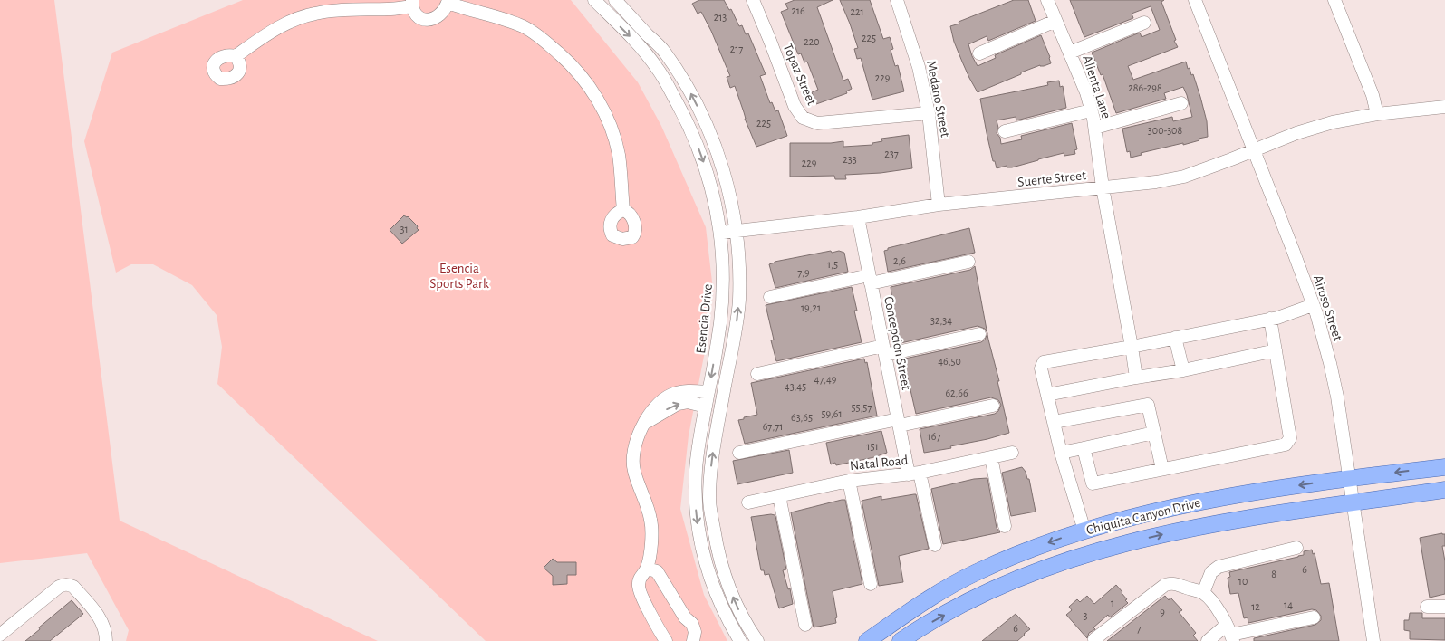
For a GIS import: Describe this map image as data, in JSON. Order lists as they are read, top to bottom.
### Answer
{
  "streets": {
    "main road": ["Chiquita Canyon Drive"],
    "street": [
      "Topaz Street",
      "Alienta Lane",
      "Medano Street",
      "Suerte Street",
      "Airoso Street",
      "Esencia Drive",
      "Concepcion Street",
      "Natal Road"
    ]
  },
  "crossings": [
    ["Topaz Street", "Medano Street"],
    ["Alienta Lane", "Suerte Street"],
    ["Medano Street", "Suerte Street"],
    ["Suerte Street", "Airoso Street"],
    ["Suerte Street", "Esencia Drive"],
    ["Suerte Street", "Concepcion Street"],
    ["Airoso Street", "Chiquita Canyon Drive"],
    ["Concepcion Street", "Natal Road"]
  ],
  "parks": ["Esencia Sports Park"],
  "house_numbers": [
    "216",
    "221",
    "213",
    "225",
    "220",
    "217",
    "229",
    "286-298",
    "225",
    "300-308",
    "237",
    "233",
    "229",
    "31",
    "2,6",
    "1,5",
    "7,9",
    "19,21",
    "32,34",
    "46,50",
    "47,49",
    "43,45",
    "62,66",
    "55,57",
    "59,61",
    "63,65",
    "67,71",
    "167",
    "151",
    "6",
    "8",
    "10",
    "1",
    "14",
    "12",
    "9",
    "3",
    "6",
    "7"
  ]
}
